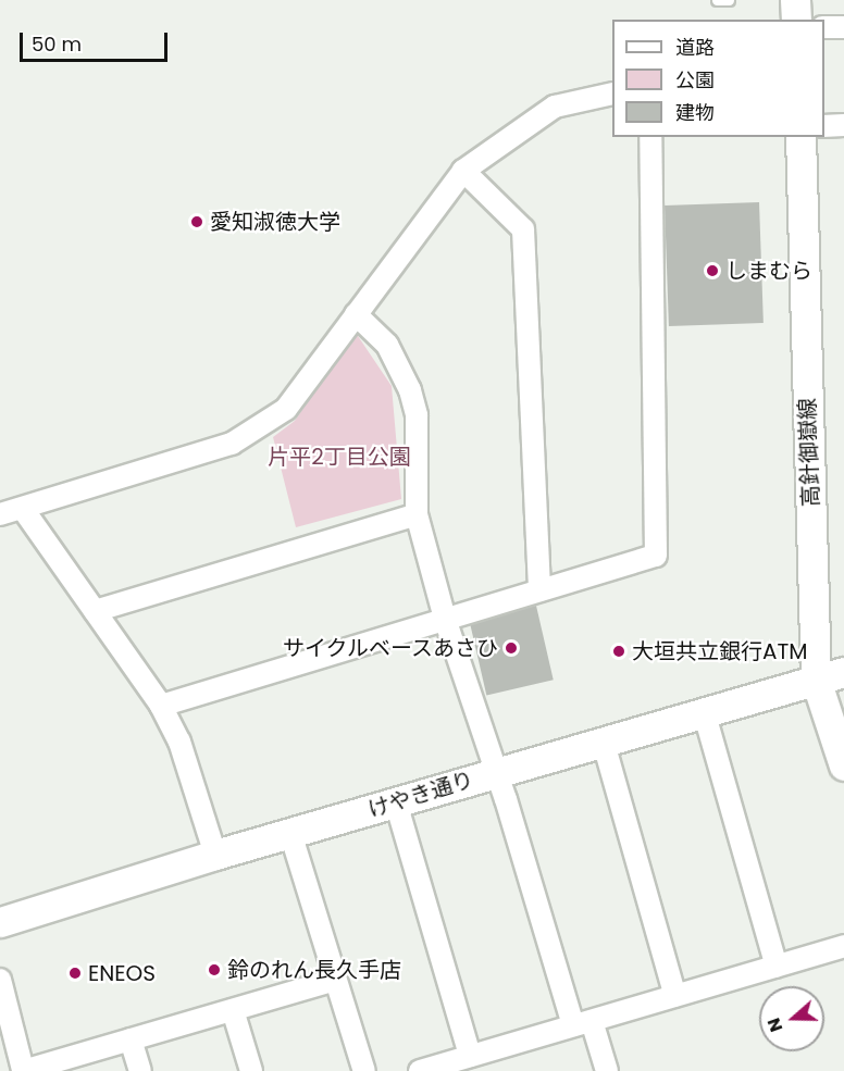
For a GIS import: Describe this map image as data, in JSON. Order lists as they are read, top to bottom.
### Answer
{
  "streets": {
    "street": ["高針御嶽線", "けやき通り"]
  },
  "crossings": [
    ["高針御嶽線", "けやき通り"]
  ],
  "parks": ["片平2丁目公園"],
  "places": [
    "愛知淑徳大学",
    "しまむら",
    "サイクルベースあさひ",
    "大垣共立銀行ATM",
    "鈴のれん長久手店",
    "ENEOS"
  ],
  "legend": ["道路", "公園", "建物"],
  "scale_bar": "50 m",
  "north": "left"
}
